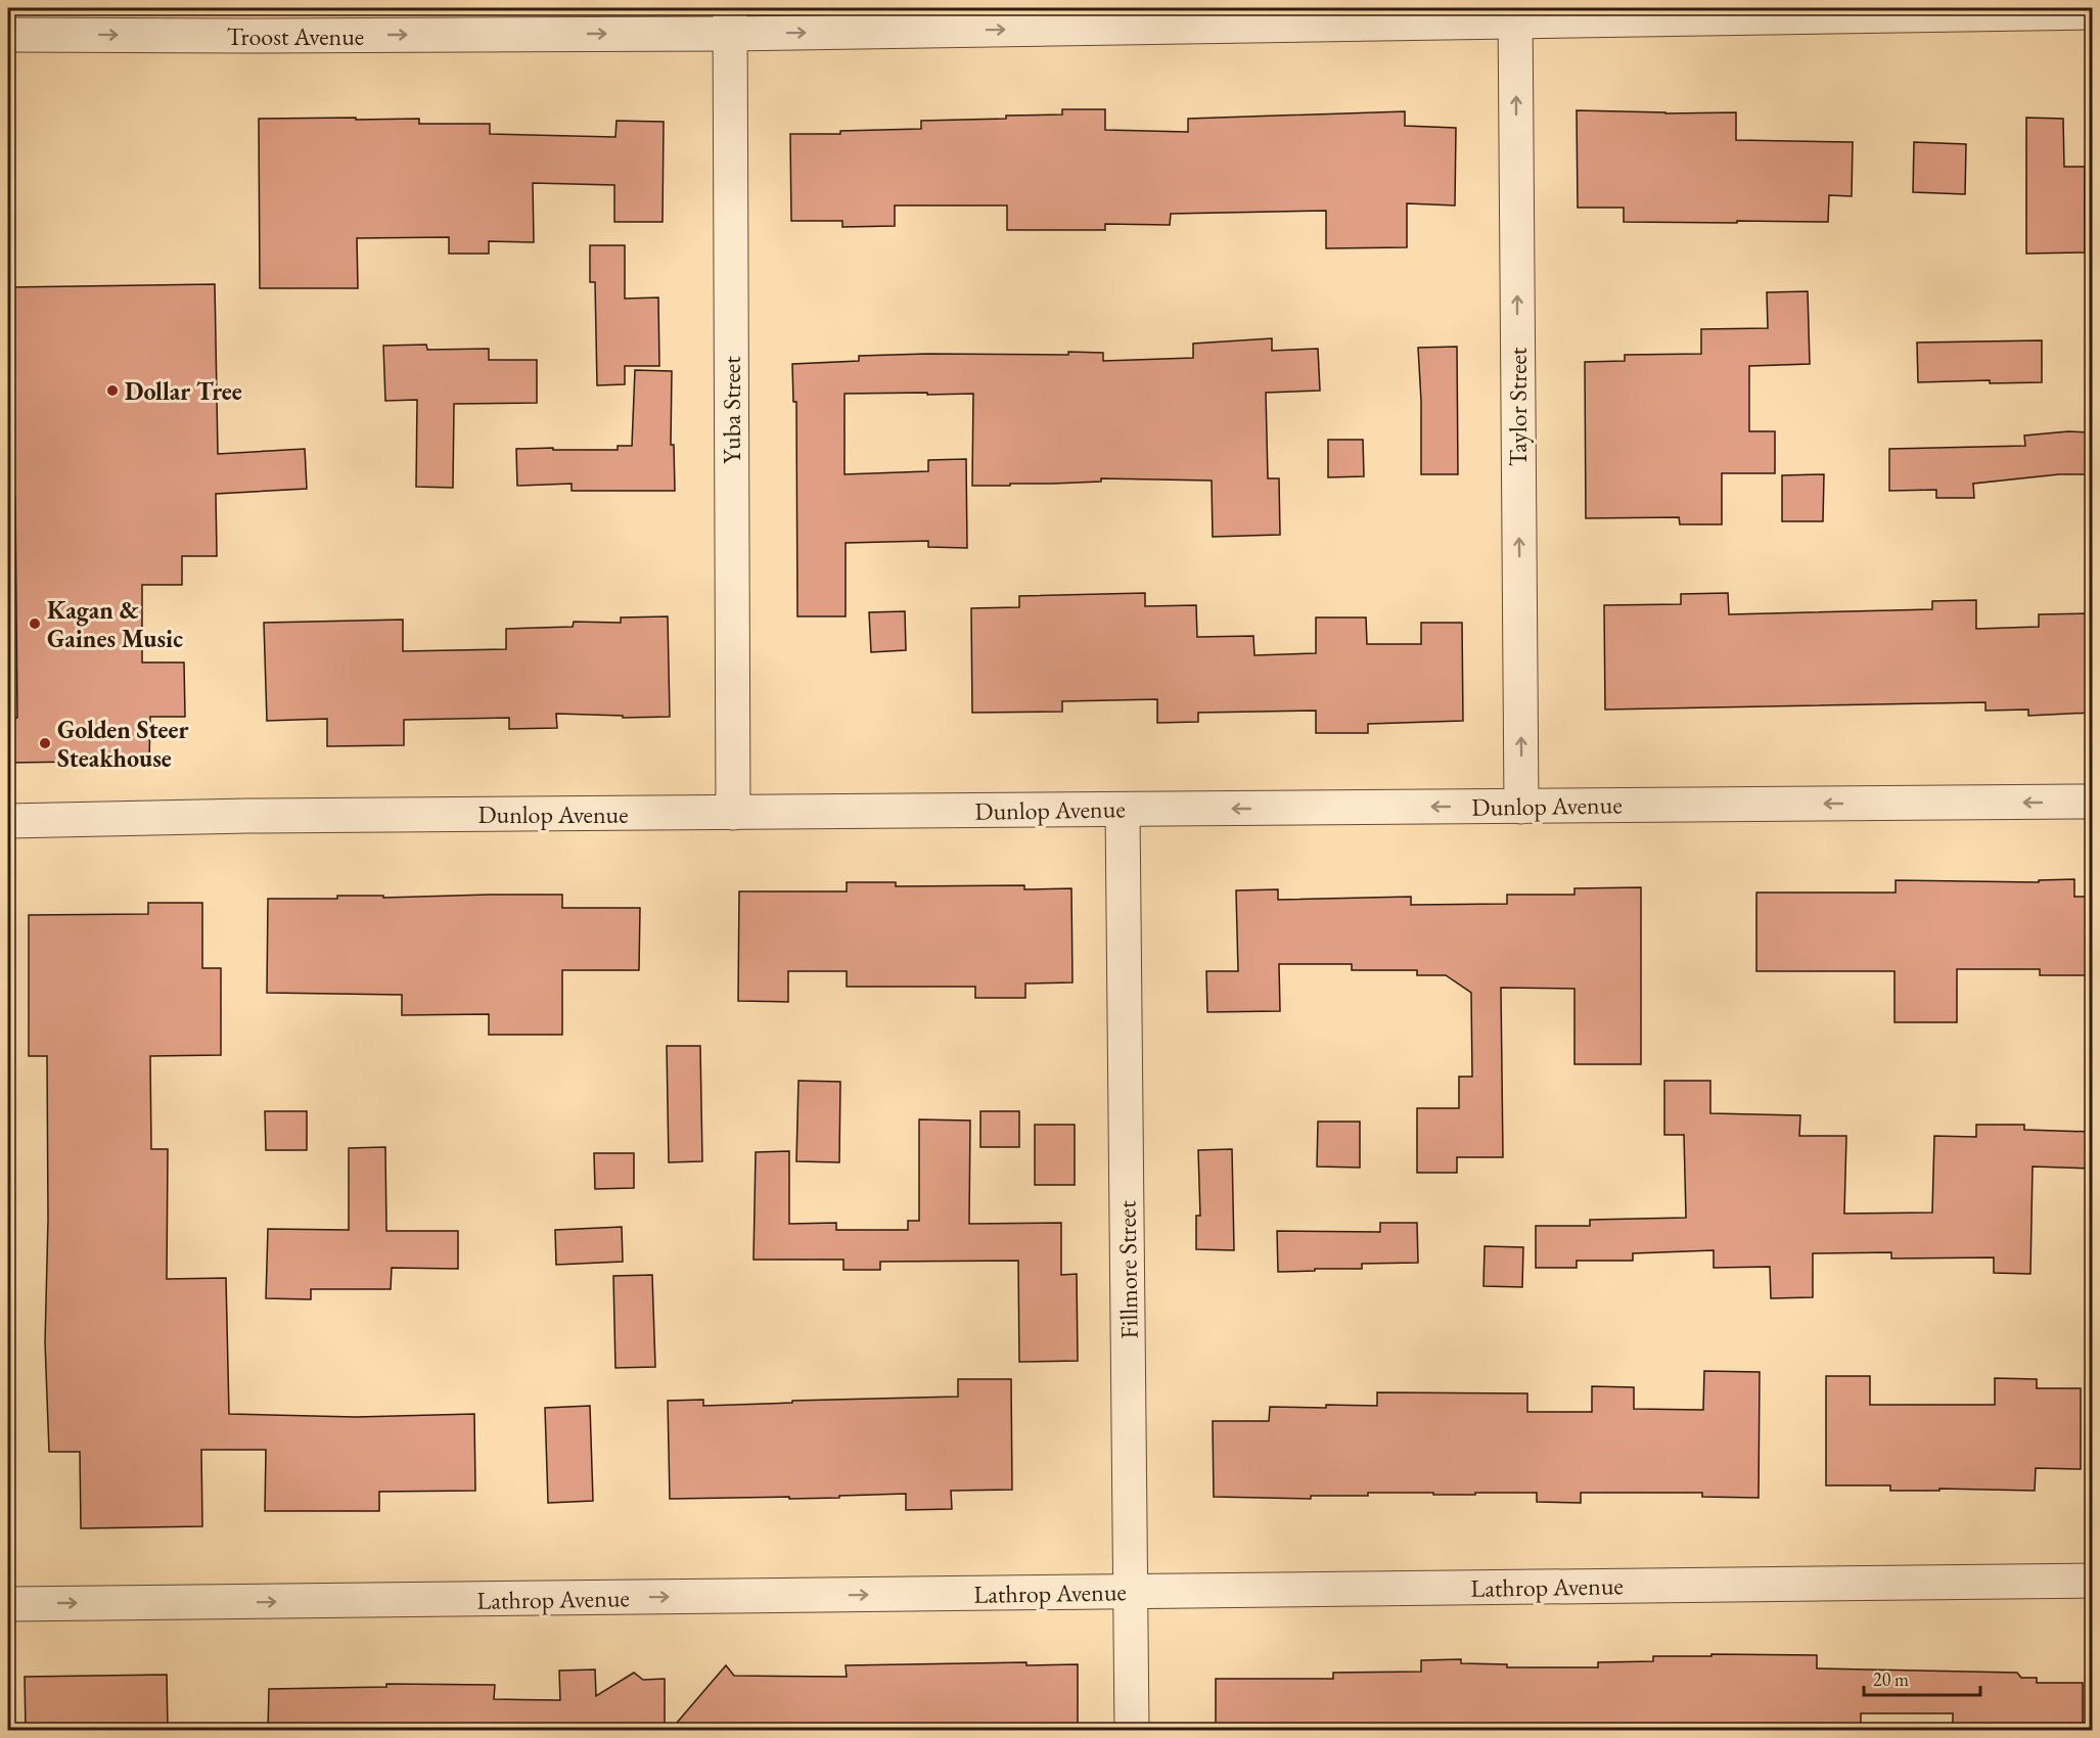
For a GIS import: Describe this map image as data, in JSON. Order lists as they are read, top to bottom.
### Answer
{
  "streets": {
    "street": [
      "Troost Avenue",
      "Taylor Street",
      "Yuba Street",
      "Dunlop Avenue",
      "Fillmore Street",
      "Lathrop Avenue"
    ]
  },
  "crossings": [
    ["Troost Avenue", "Taylor Street"],
    ["Troost Avenue", "Yuba Street"],
    ["Taylor Street", "Dunlop Avenue"],
    ["Yuba Street", "Dunlop Avenue"],
    ["Dunlop Avenue", "Fillmore Street"],
    ["Fillmore Street", "Lathrop Avenue"]
  ],
  "one_way": [
    "Troost Avenue",
    "Taylor Street",
    "Dunlop Avenue",
    "Lathrop Avenue"
  ],
  "places": ["Dollar Tree", "Kagan & Gaines Music", "Golden Steer Steakhouse"],
  "scale_bar": "20 m"
}
